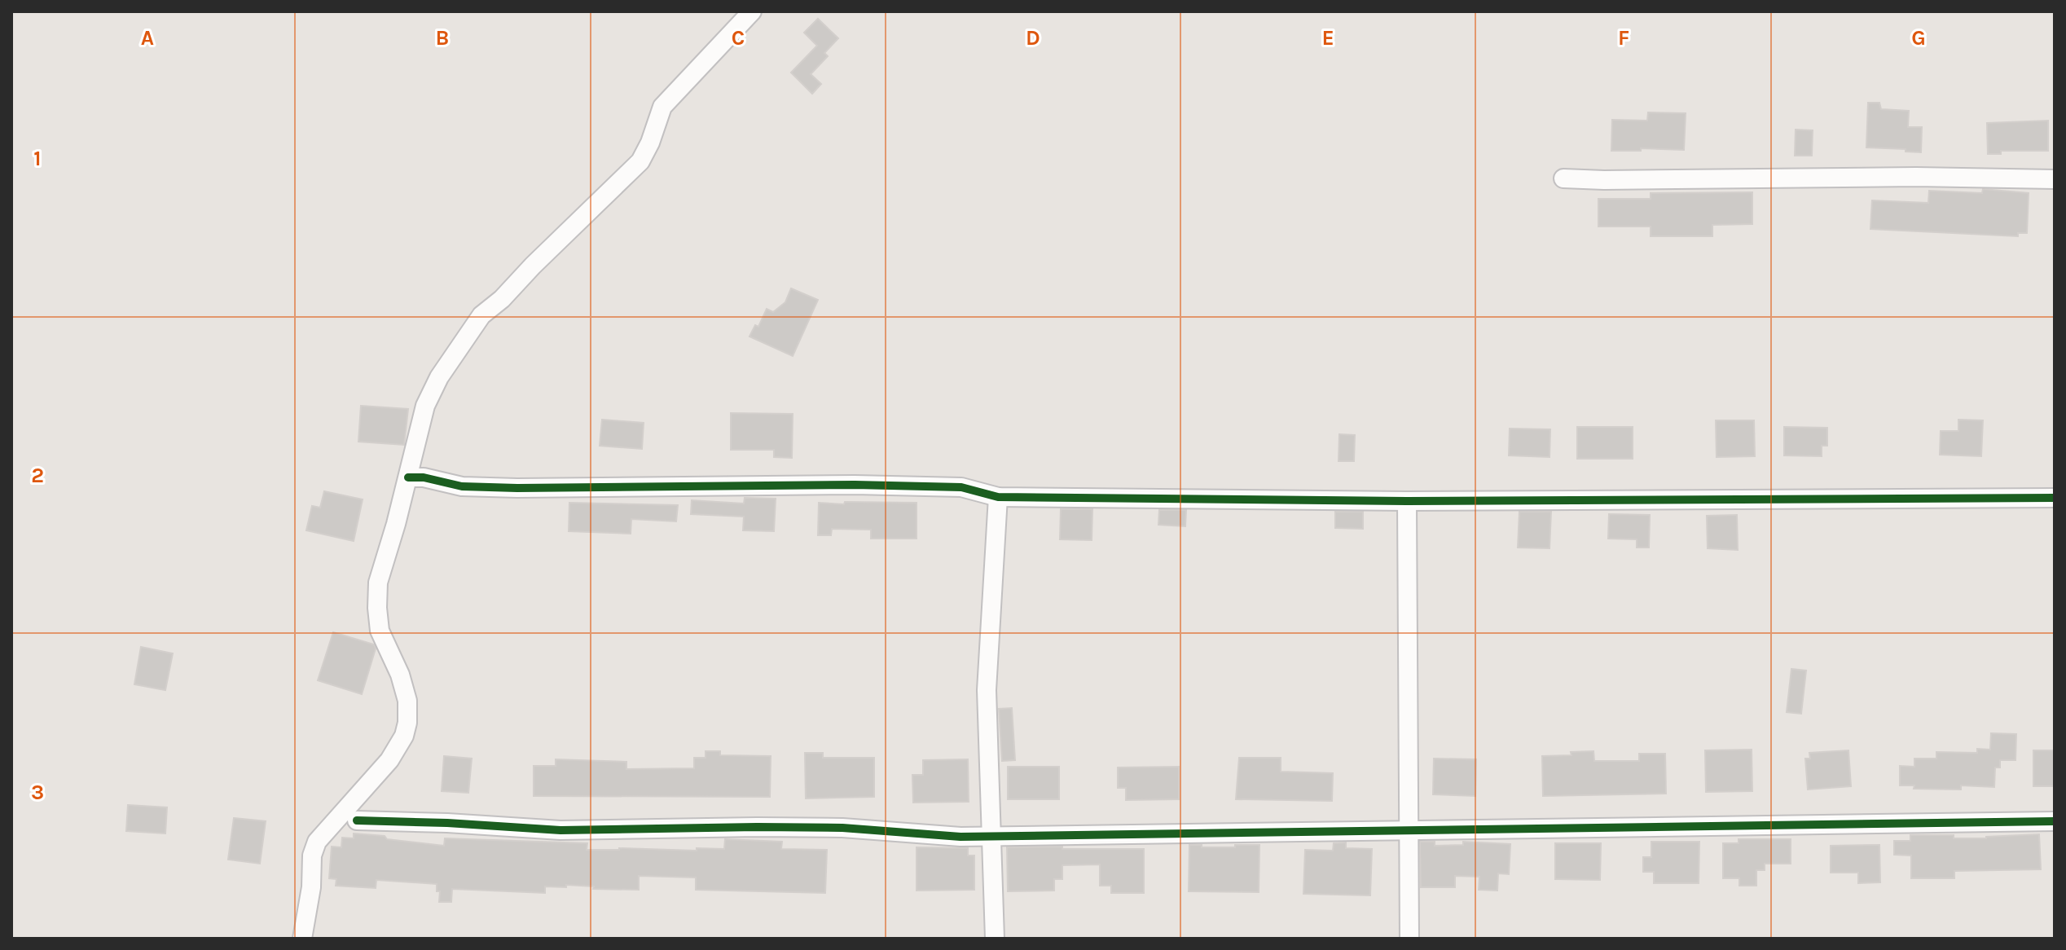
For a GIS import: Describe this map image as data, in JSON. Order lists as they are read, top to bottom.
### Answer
{
  "grid": {
    "columns": [
      "A",
      "B",
      "C",
      "D",
      "E",
      "F",
      "G"
    ],
    "rows": ["1", "2", "3"]
  }
}
